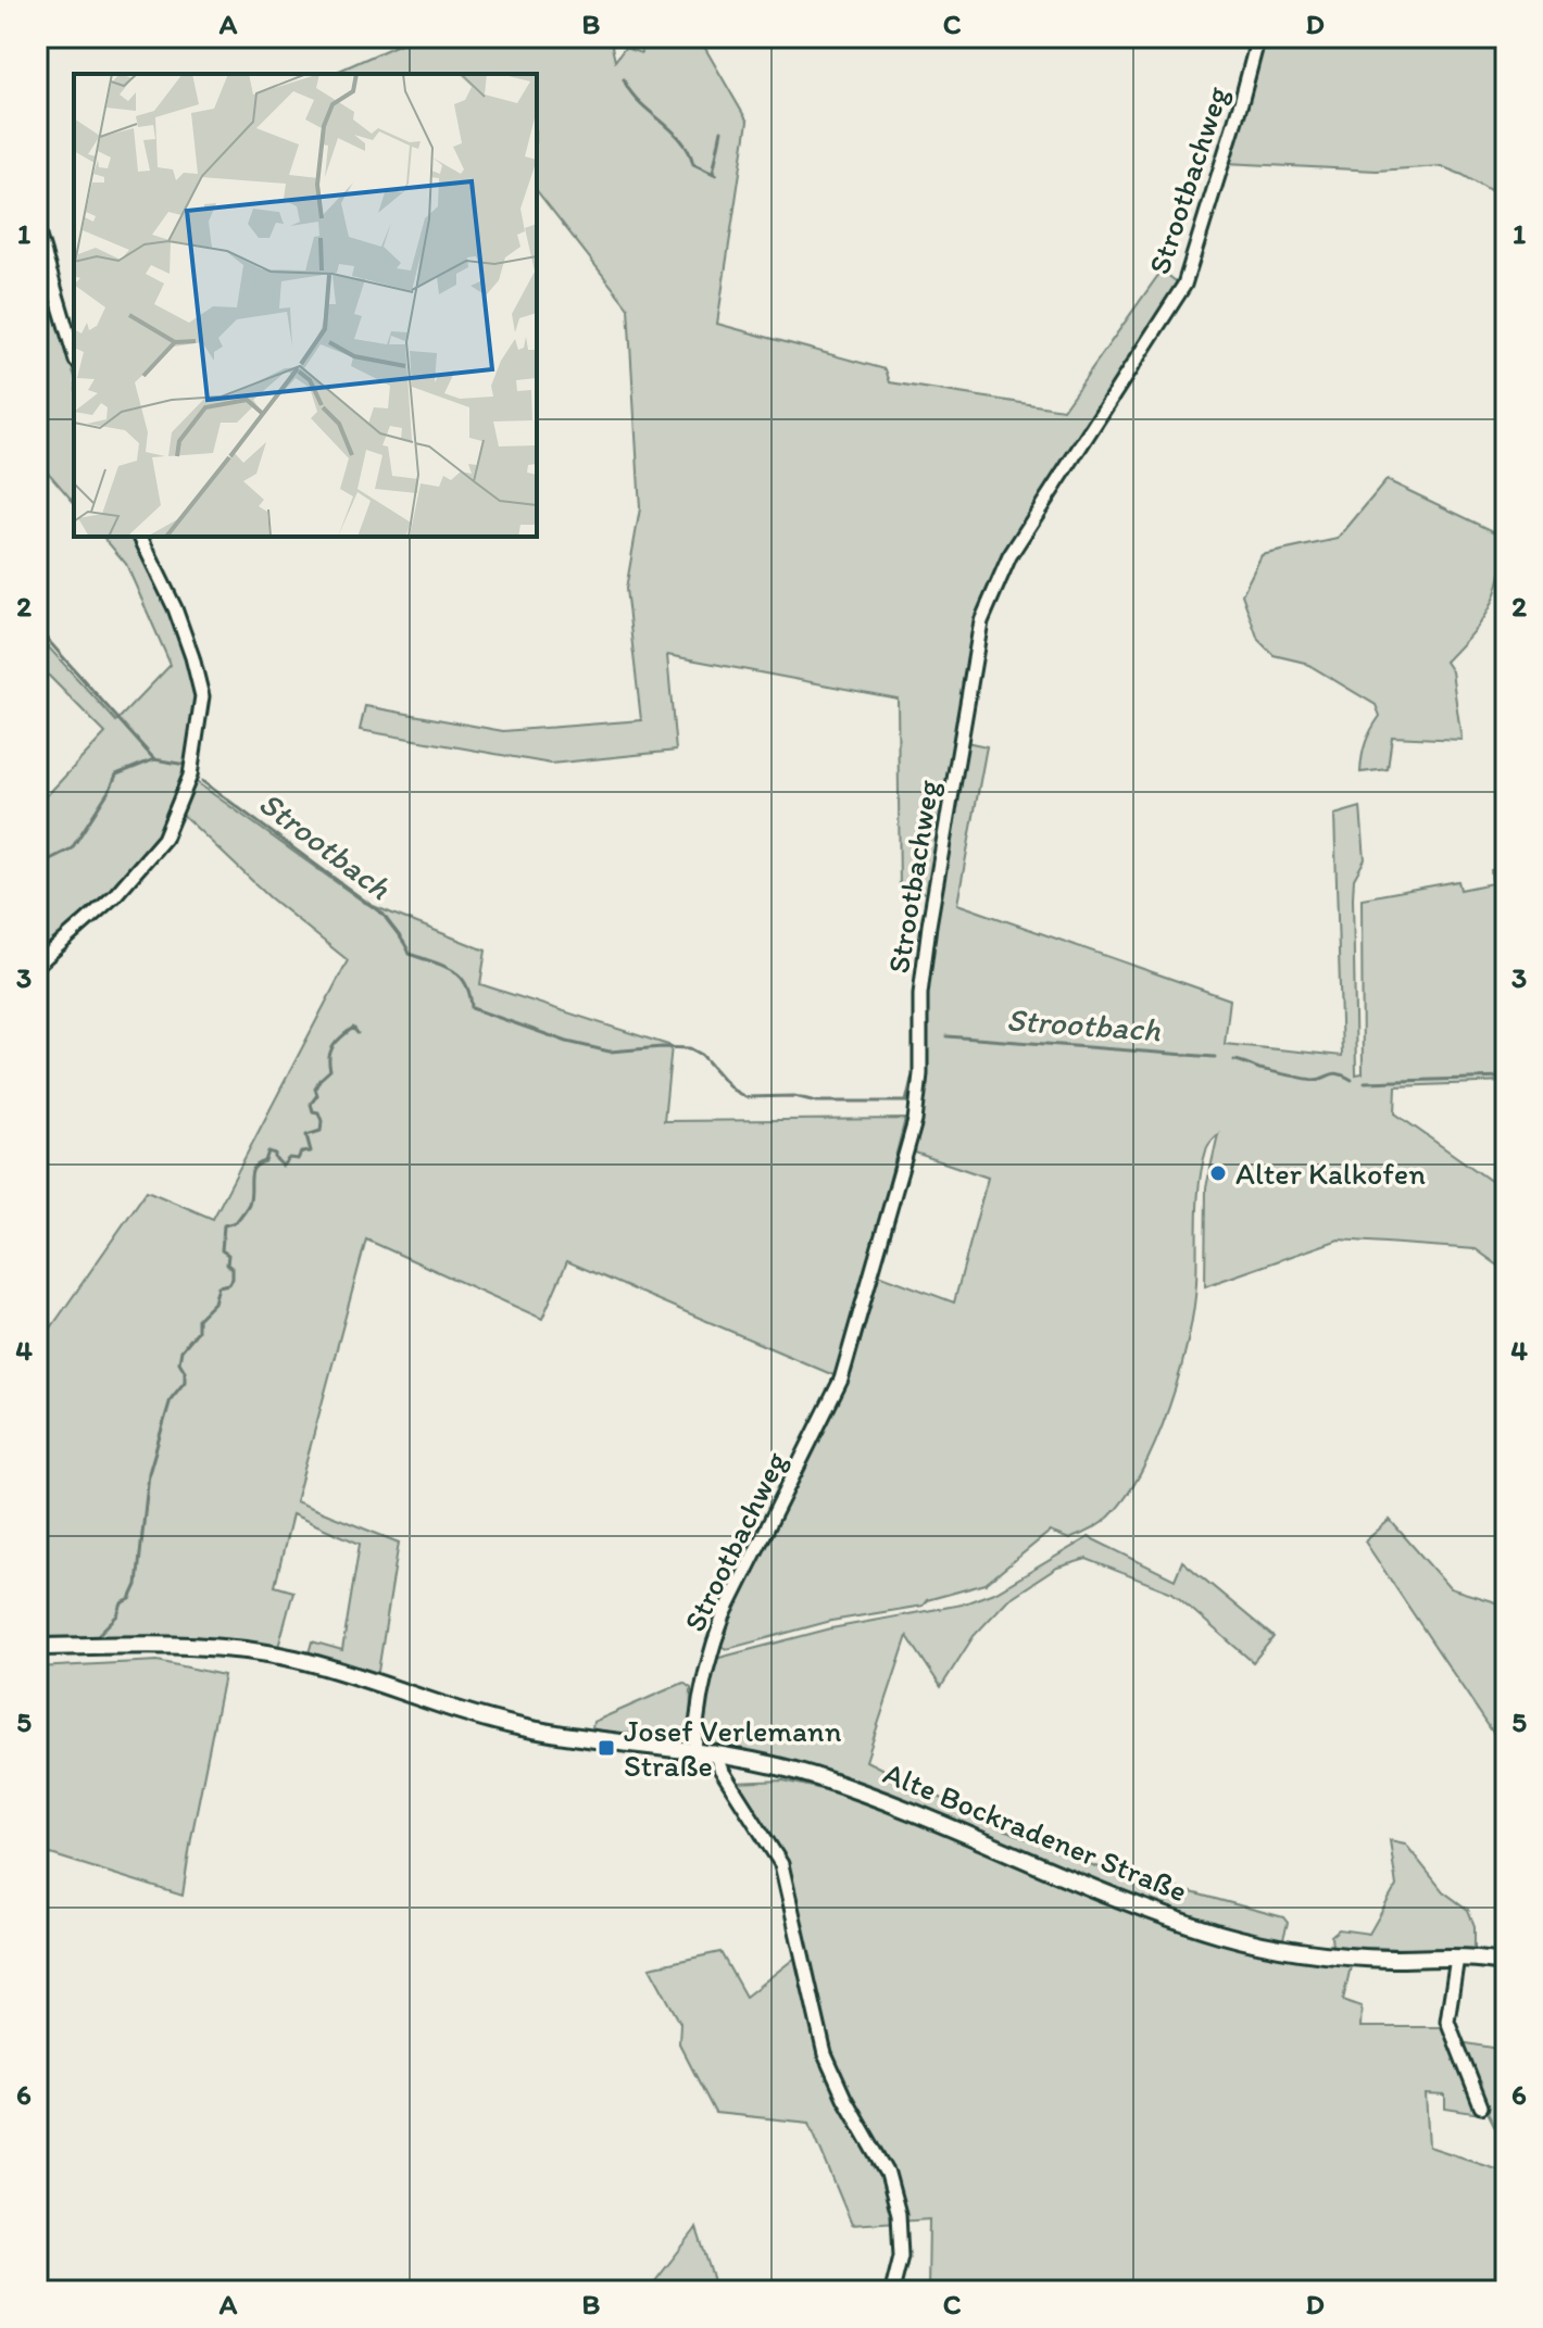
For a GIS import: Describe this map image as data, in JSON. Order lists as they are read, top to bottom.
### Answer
{
  "streets": {
    "street": ["Strootbachweg", "Alte Bockradener Straße"]
  },
  "crossings": [
    ["Strootbachweg", "Alte Bockradener Straße"]
  ],
  "water": ["Strootbach"],
  "places": {
    "other": ["Alter Kalkofen"],
    "transit": ["Josef Verlemann Straße"]
  },
  "grid": {
    "columns": [
      "A",
      "B",
      "C",
      "D"
    ],
    "rows": [
      "1",
      "2",
      "3",
      "4",
      "5",
      "6"
    ]
  }
}
